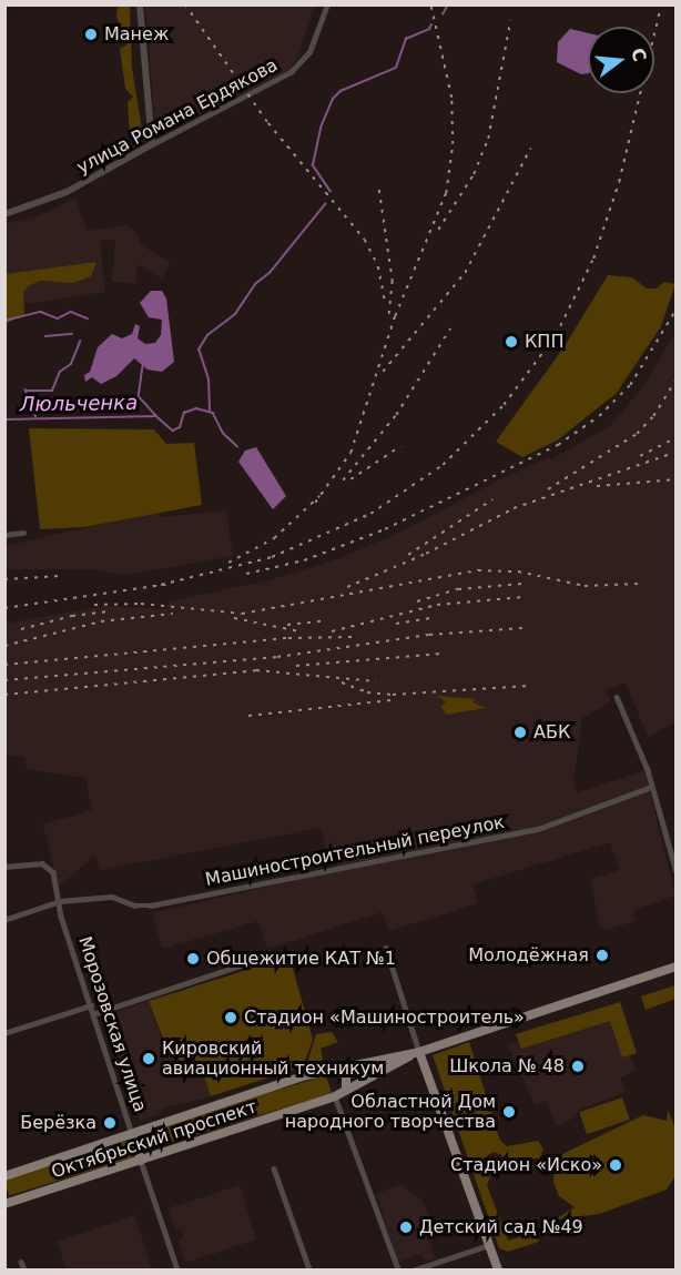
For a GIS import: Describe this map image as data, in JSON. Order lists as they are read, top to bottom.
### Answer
{
  "streets": {
    "main road": ["Морозовская улица", "Октябрьский проспект"],
    "street": ["улица Романа Ердякова", "Машиностроительный переулок"]
  },
  "crossings": [
    ["Машиностроительный переулок", "Морозовская улица"],
    ["Морозовская улица", "Октябрьский проспект"]
  ],
  "water": ["Люльченка"],
  "places": [
    "Манеж",
    "КПП",
    "АБК",
    "Молодёжная",
    "Общежитие КАТ №1",
    "Стадион «Машиностроитель»",
    "Кировский авиационный техникум",
    "Школа № 48",
    "Областной Дом народного творчества",
    "Берёзка",
    "Стадион «Иско»",
    "Детский сад №49"
  ],
  "north": "right"
}
